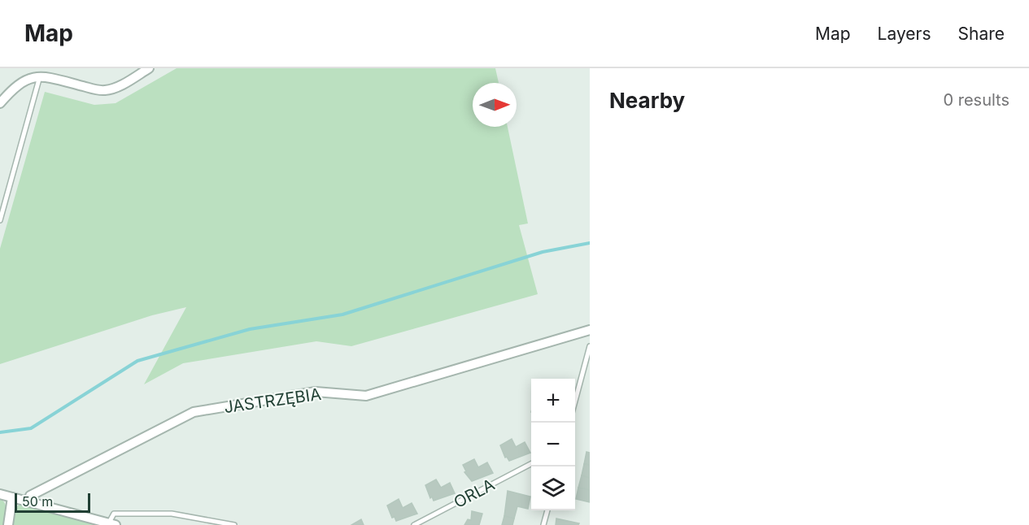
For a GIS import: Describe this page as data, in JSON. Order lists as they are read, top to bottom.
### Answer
{
  "streets": {
    "street": ["JASTRZĘBIA"],
    "lane": ["ORLA"]
  },
  "scale_bar": "50 m",
  "north": "right",
  "page": {
    "header": "Map",
    "nav": ["Map", "Layers", "Share"],
    "heading": ["Nearby", "0 results"],
    "map_buttons": ["+", "−"],
    "scale": "50 m"
  }
}
